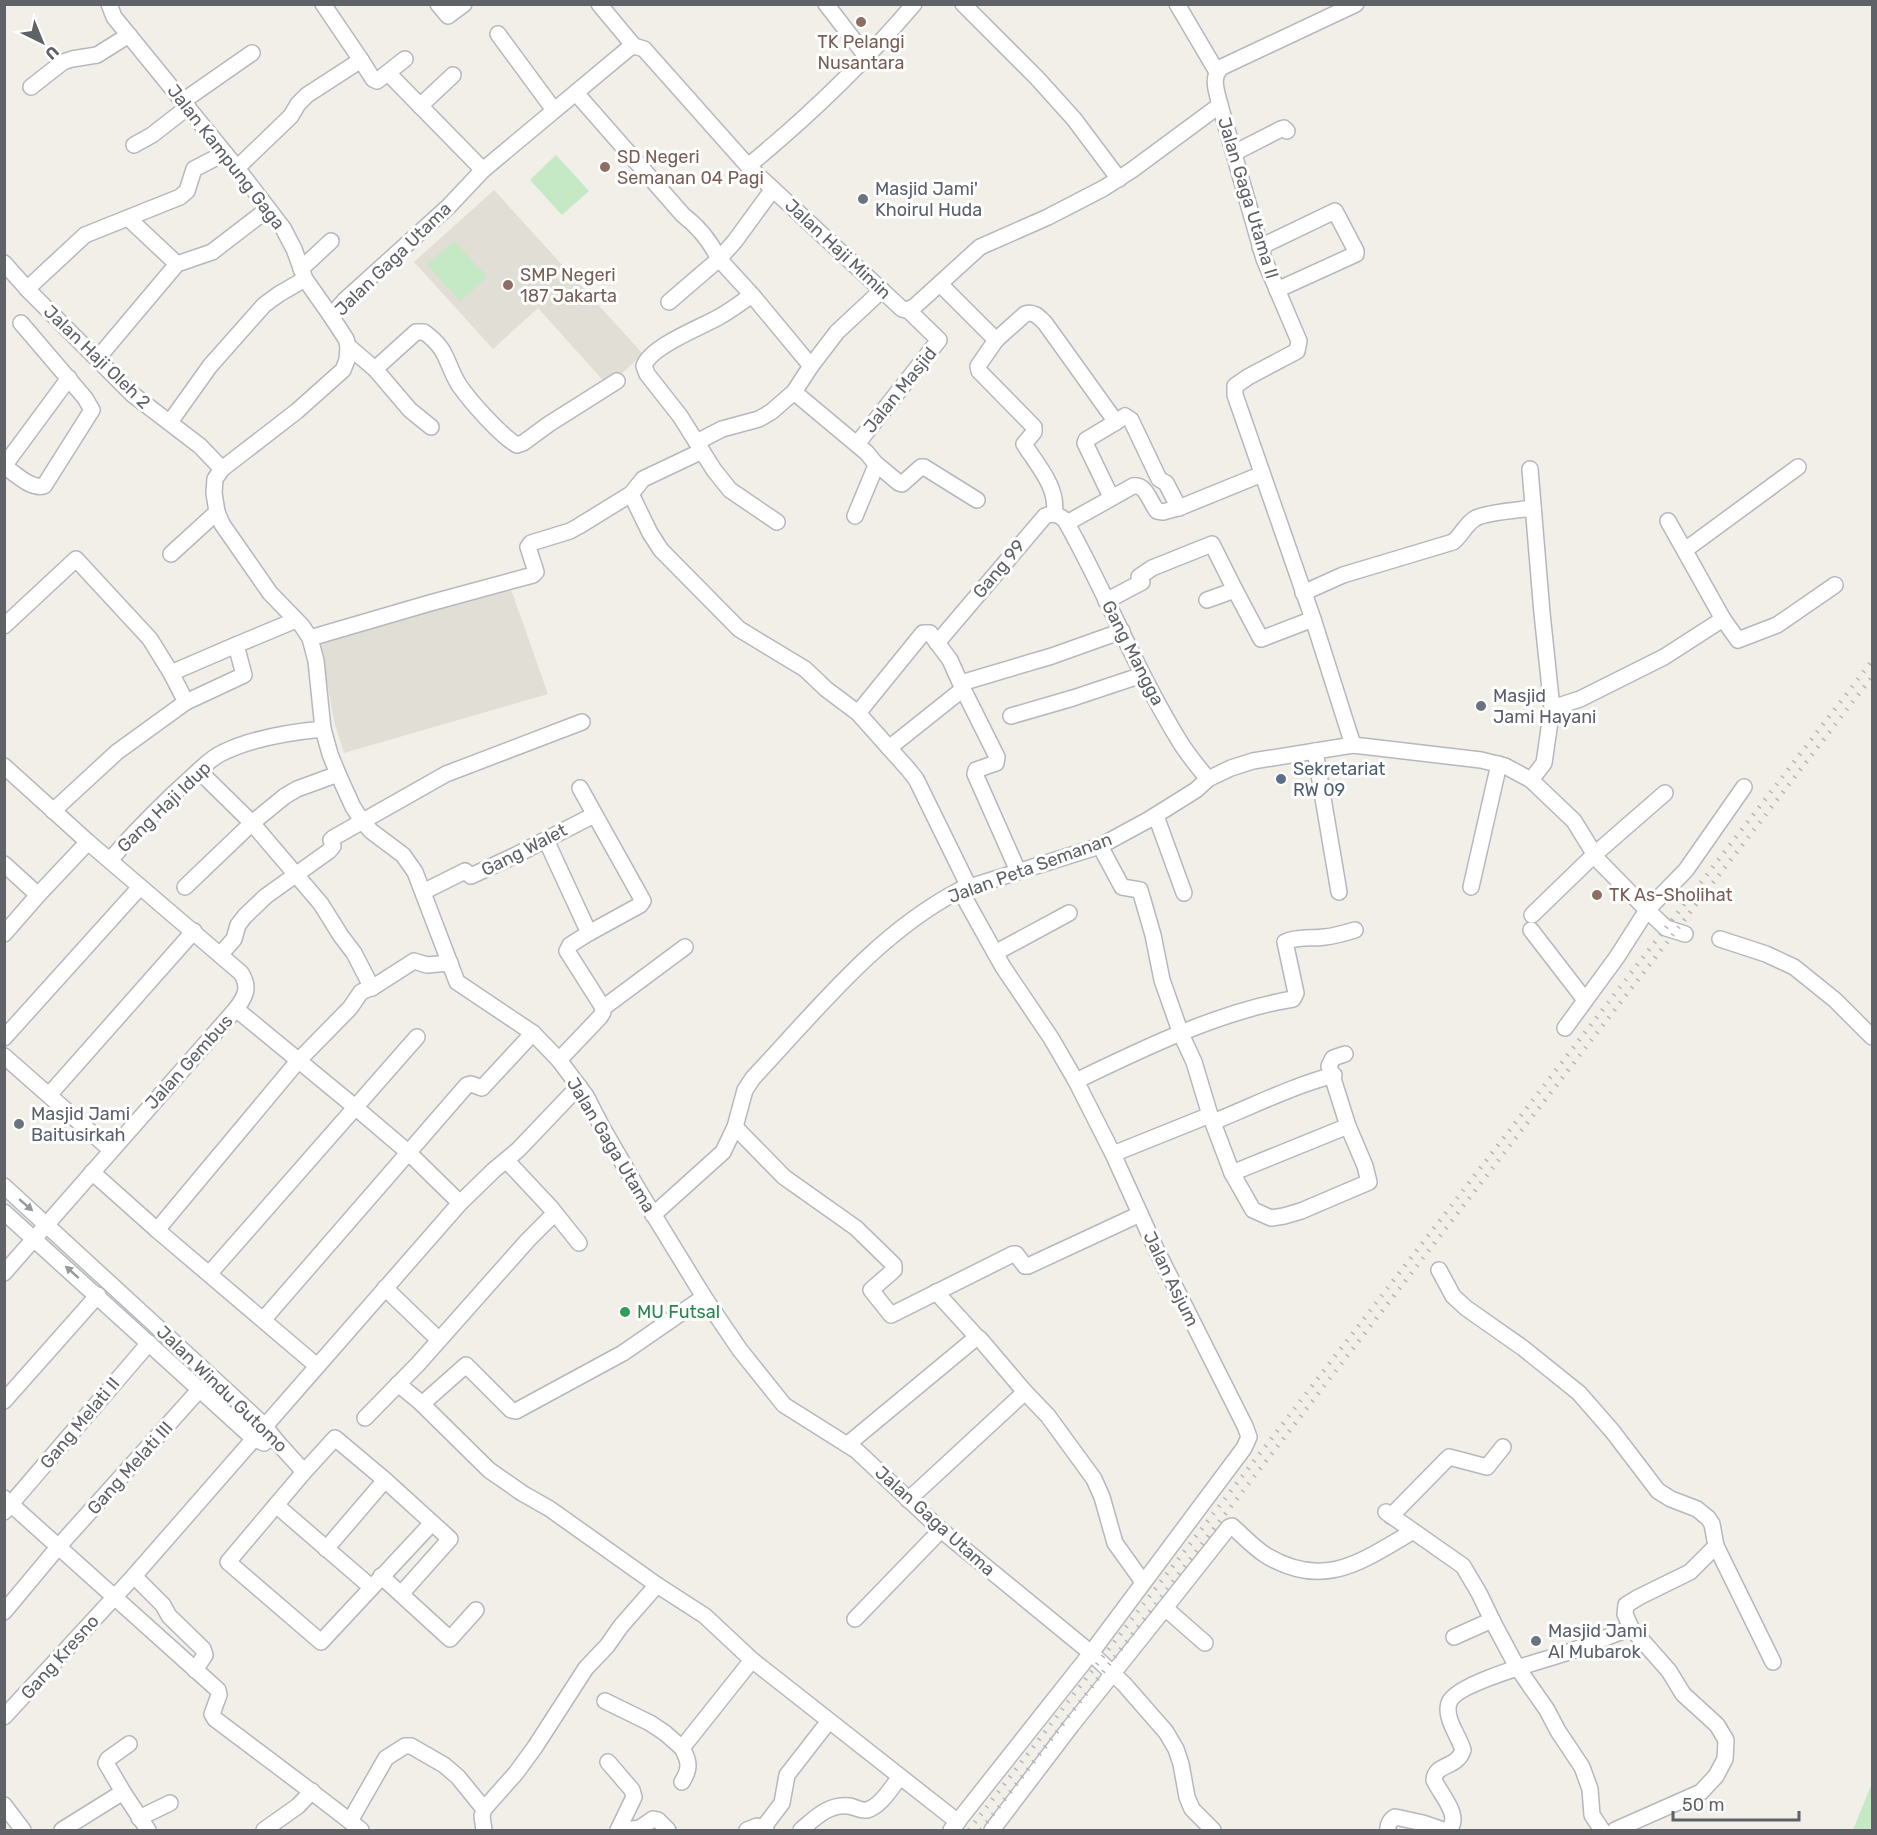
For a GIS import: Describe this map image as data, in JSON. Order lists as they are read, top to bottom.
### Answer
{
  "streets": {
    "street": [
      "Jalan Kampung Gaga",
      "Jalan Gaga Utama II",
      "Jalan Haji Mimin",
      "Jalan Gaga Utama",
      "Jalan Haji Oleh 2",
      "Jalan Masjid",
      "Gang 99",
      "Gang Mangga",
      "Gang Haji Idup",
      "Gang Walet",
      "Jalan Peta Semanan",
      "Jalan Gembus",
      "Jalan Asjum",
      "Jalan Windu Gutomo",
      "Gang Melati II",
      "Gang Melati III",
      "Gang Kresno"
    ]
  },
  "crossings": [
    ["Jalan Kampung Gaga", "Jalan Gaga Utama"],
    ["Jalan Gaga Utama II", "Jalan Haji Mimin"],
    ["Jalan Gaga Utama II", "Jalan Peta Semanan"],
    ["Jalan Haji Mimin", "Jalan Gaga Utama"],
    ["Jalan Haji Mimin", "Jalan Masjid"],
    ["Jalan Gaga Utama", "Jalan Haji Oleh 2"],
    ["Jalan Gaga Utama", "Gang Haji Idup"],
    ["Jalan Gaga Utama", "Gang Walet"],
    ["Jalan Gaga Utama", "Jalan Peta Semanan"],
    ["Jalan Gaga Utama", "Jalan Asjum"],
    ["Jalan Gaga Utama", "Gang Kresno"],
    ["Gang Mangga", "Jalan Peta Semanan"],
    ["Jalan Peta Semanan", "Jalan Asjum"],
    ["Jalan Gembus", "Jalan Windu Gutomo"],
    ["Jalan Windu Gutomo", "Gang Melati II"],
    ["Jalan Windu Gutomo", "Gang Melati III"],
    ["Jalan Windu Gutomo", "Gang Kresno"]
  ],
  "places": [
    "TK Pelangi Nusantara",
    "SD Negeri Semanan 04 Pagi",
    "Masjid Jami' Khoirul Huda",
    "SMP Negeri 187 Jakarta",
    "Masjid Jami Hayani",
    "Sekretariat RW 09",
    "TK As-Sholihat",
    "Masjid Jami Baitusirkah",
    "MU Futsal",
    "Masjid Jami Al Mubarok"
  ],
  "scale_bar": "50 m",
  "north": "bottom right"
}
